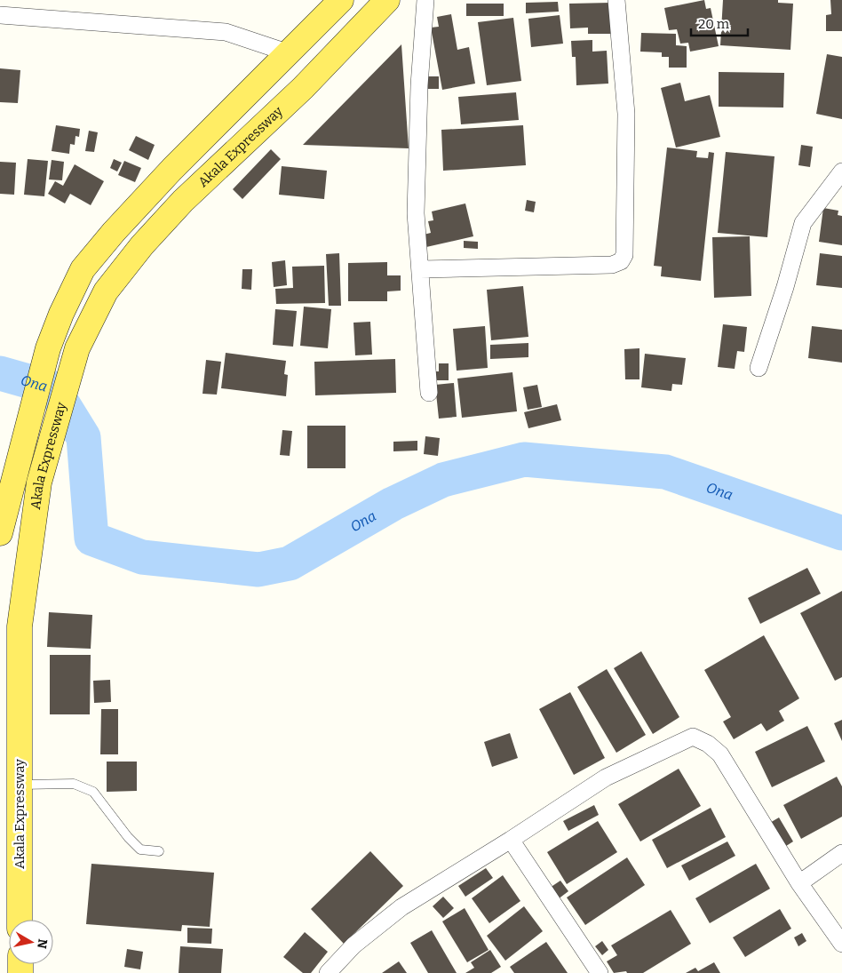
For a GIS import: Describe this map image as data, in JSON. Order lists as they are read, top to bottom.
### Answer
{
  "streets": {
    "main road": ["Akala Expressway"]
  },
  "water": ["Ona"],
  "scale_bar": "20 m",
  "north": "right"
}
